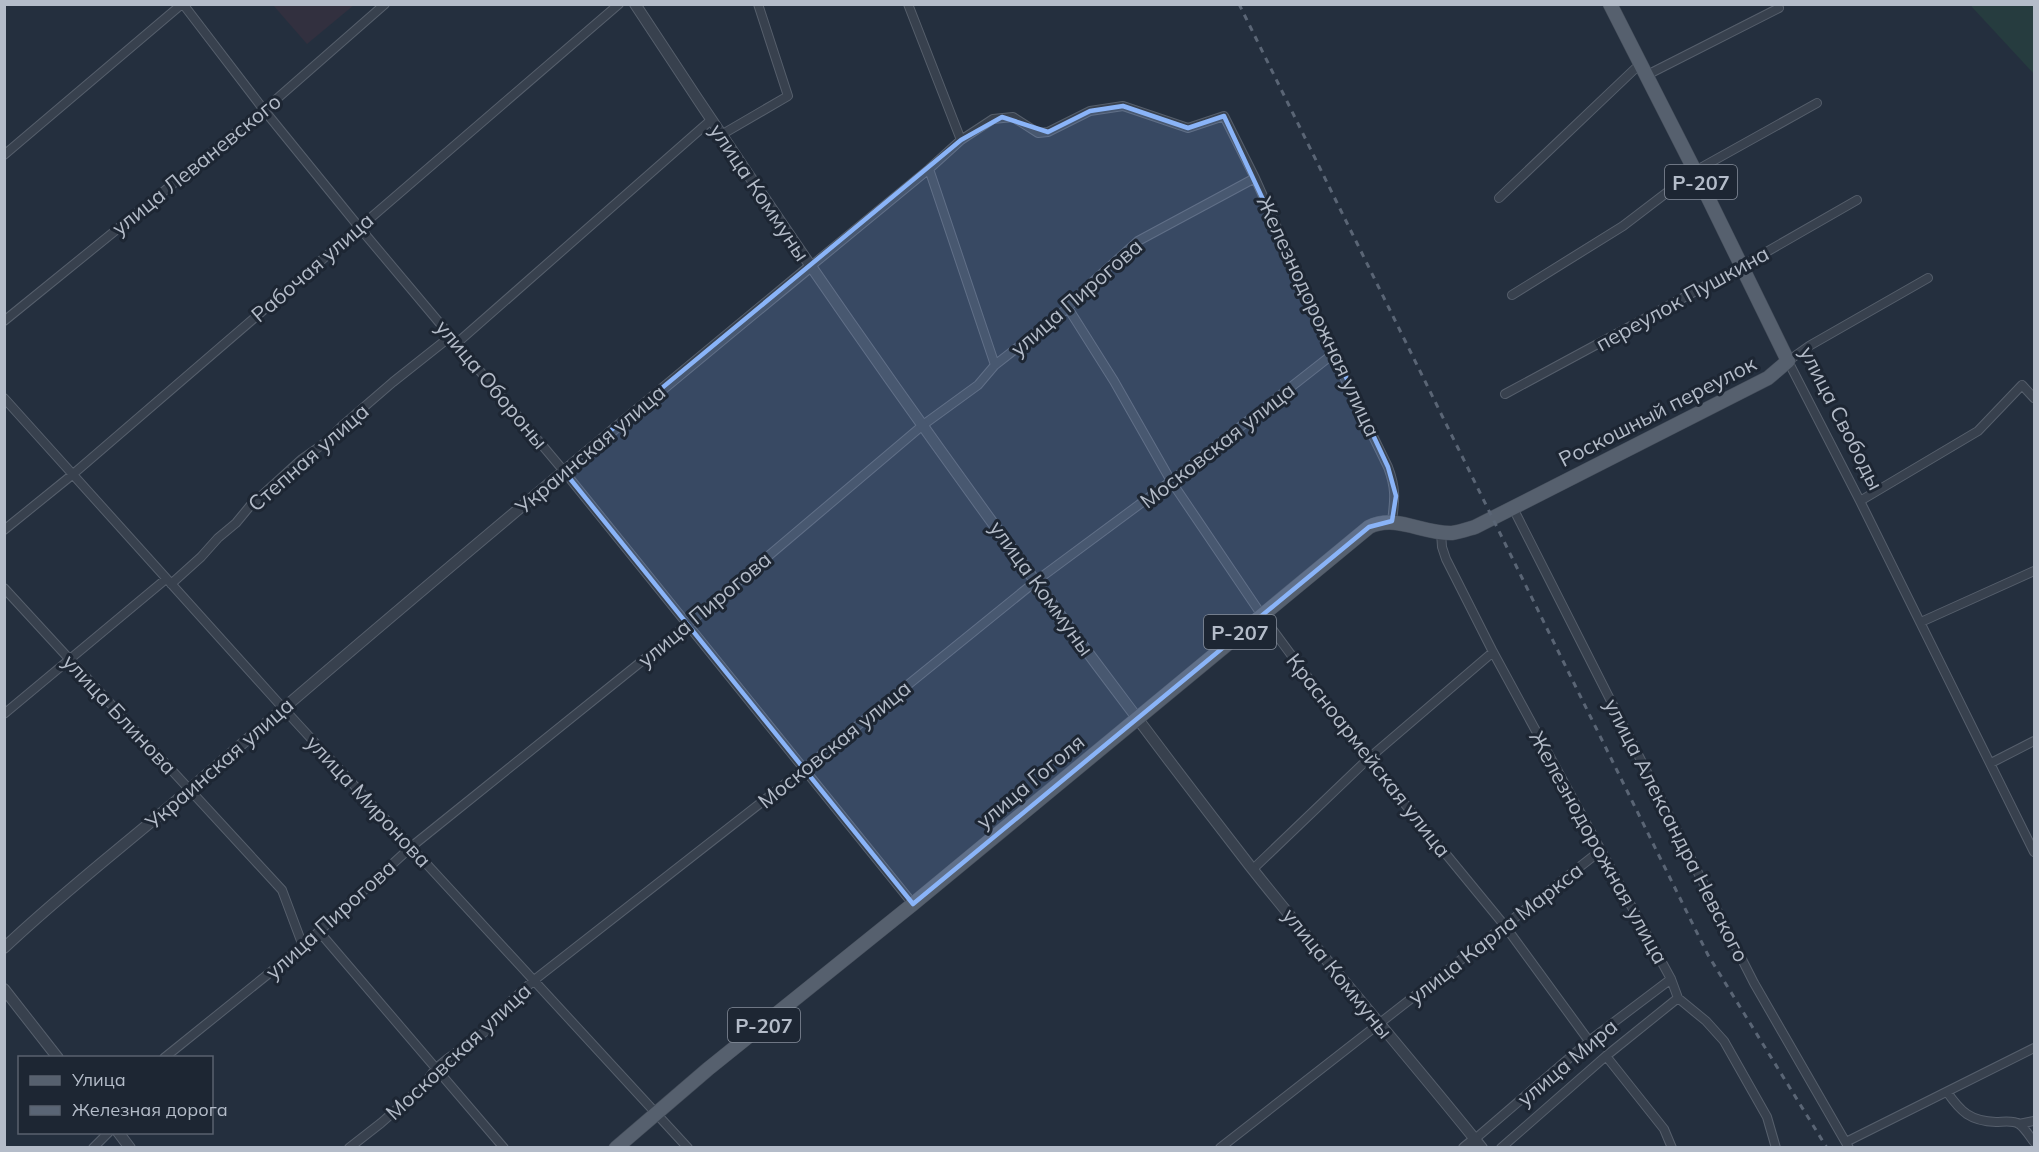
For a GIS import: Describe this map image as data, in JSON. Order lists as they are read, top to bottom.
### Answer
{
  "streets": {
    "main road": [
      "Р-207",
      "Роскошный переулок",
      "улица Свободы",
      "улица Гоголя"
    ],
    "street": [
      "улица Леваневского",
      "улица Коммуны",
      "Рабочая улица",
      "улица Пирогова",
      "переулок Пушкина",
      "Железнодорожная улица",
      "улица Обороны",
      "Московская улица",
      "Украинская улица",
      "Степная улица",
      "улица Блинова",
      "Красноармейская улица",
      "улица Миронова",
      "улица Александра Невского",
      "улица Карла Маркса",
      "улица Мира"
    ]
  },
  "crossings": [
    ["улица Леваневского", "улица Обороны"],
    ["улица Коммуны", "улица Пирогова"],
    ["улица Коммуны", "Московская улица"],
    ["улица Коммуны", "Украинская улица"],
    ["улица Коммуны", "Степная улица"],
    ["улица Коммуны", "улица Гоголя"],
    ["улица Коммуны", "улица Карла Маркса"],
    ["улица Коммуны", "улица Мира"],
    ["Рабочая улица", "улица Обороны"],
    ["Рабочая улица", "улица Миронова"],
    ["улица Пирогова", "Железнодорожная улица"],
    ["улица Пирогова", "улица Обороны"],
    ["улица Пирогова", "улица Блинова"],
    ["улица Пирогова", "Красноармейская улица"],
    ["улица Пирогова", "улица Миронова"],
    ["переулок Пушкина", "улица Свободы"],
    ["Железнодорожная улица", "Роскошный переулок"],
    ["Железнодорожная улица", "Московская улица"],
    ["Железнодорожная улица", "Украинская улица"],
    ["Железнодорожная улица", "улица Гоголя"],
    ["Железнодорожная улица", "улица Карла Маркса"],
    ["Железнодорожная улица", "улица Мира"],
    ["улица Обороны", "Московская улица"],
    ["улица Обороны", "Украинская улица"],
    ["улица Обороны", "Степная улица"],
    ["улица Обороны", "улица Гоголя"],
    ["Роскошный переулок", "улица Свободы"],
    ["Роскошный переулок", "улица Александра Невского"],
    ["Московская улица", "Красноармейская улица"],
    ["Московская улица", "улица Миронова"],
    ["Украинская улица", "улица Блинова"],
    ["Украинская улица", "улица Миронова"],
    ["Степная улица", "улица Блинова"],
    ["Степная улица", "улица Миронова"],
    ["Красноармейская улица", "улица Гоголя"],
    ["Красноармейская улица", "улица Карла Маркса"],
    ["Красноармейская улица", "улица Мира"],
    ["улица Гоголя", "улица Миронова"]
  ],
  "legend": ["Улица", "Железная дорога"]
}
